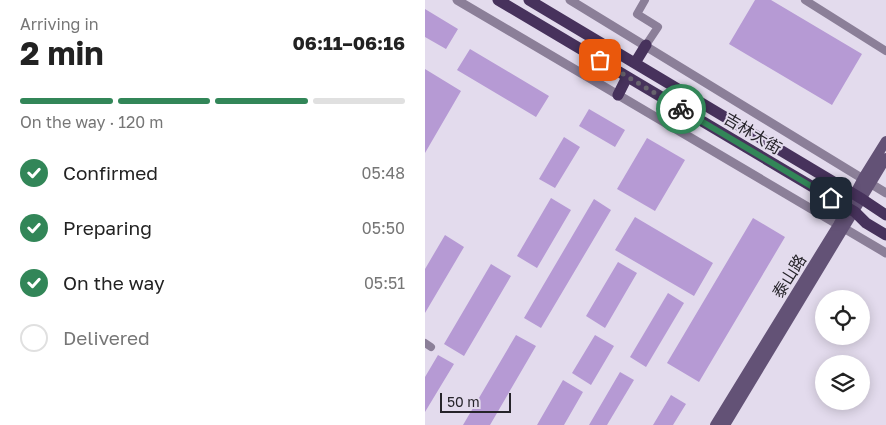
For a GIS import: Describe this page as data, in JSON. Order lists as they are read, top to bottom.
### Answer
{
  "streets": {
    "main road": ["吉林大街", "泰山路"]
  },
  "crossings": [
    ["吉林大街", "泰山路"]
  ],
  "scale_bar": "50 m",
  "page": {
    "heading": ["2 min", "Arriving in", "06:11–06:16"],
    "bar": "On the way · 120 m",
    "list": [
      ["Confirmed", "05:48"],
      ["Preparing", "05:50"],
      ["On the way", "05:51"],
      "Delivered"
    ],
    "scale": "50 m"
  }
}
